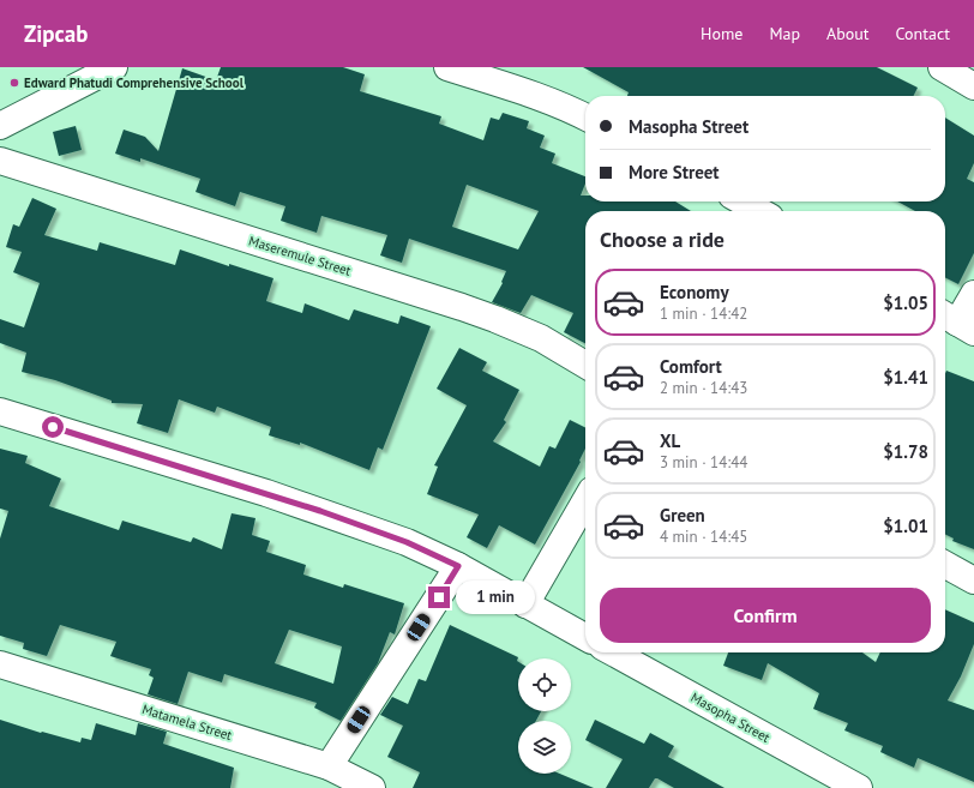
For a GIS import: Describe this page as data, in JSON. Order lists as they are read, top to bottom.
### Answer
{
  "streets": {
    "street": ["Maseremule Street", "Masopha Street", "Matamela Street"]
  },
  "places": ["Edward Phatudi Comprehensive School"],
  "page": {
    "header": "Zipcab",
    "nav": [
      "Home",
      "Map",
      "About",
      "Contact"
    ],
    "banner": ["Masopha Street", "More Street"],
    "heading": "Choose a ride",
    "list": [
      {
        "name": "Economy",
        "note": "1 min · 14:42",
        "value": "$1.05"
      },
      {
        "name": "Comfort",
        "note": "2 min · 14:43",
        "value": "$1.41"
      },
      {
        "name": "XL",
        "note": "3 min · 14:44",
        "value": "$1.78"
      },
      {
        "name": "Green",
        "note": "4 min · 14:45",
        "value": "$1.01"
      }
    ],
    "buttons": "Confirm",
    "bubble": "1 min"
  }
}
